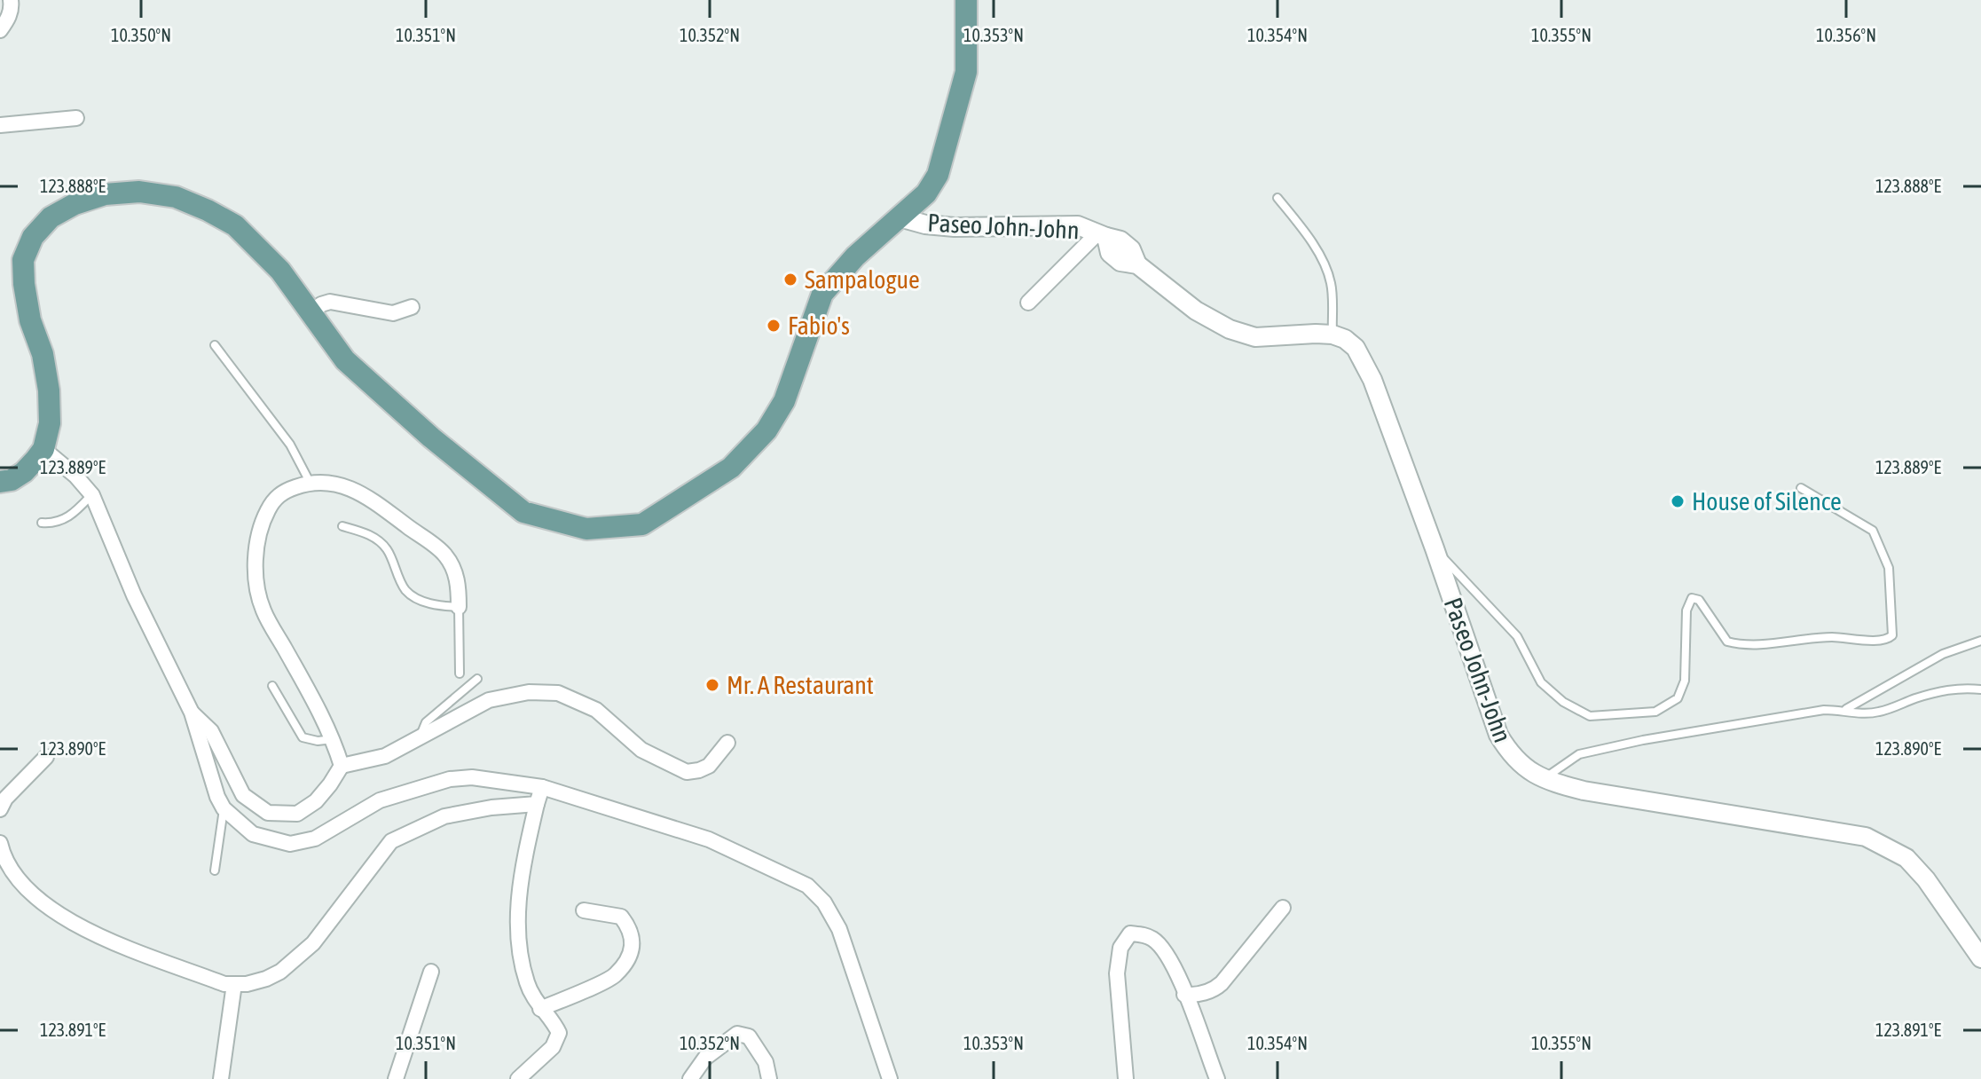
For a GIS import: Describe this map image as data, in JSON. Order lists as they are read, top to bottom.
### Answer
{
  "streets": {
    "street": ["Paseo John-John"]
  },
  "places": [
    "Sampalogue",
    "Fabio's",
    "House of Silence",
    "Mr. A Restaurant"
  ],
  "coordinates": [
    "10.350°N",
    "10.351°N",
    "10.352°N",
    "10.353°N",
    "10.354°N",
    "10.355°N",
    "10.356°N",
    "123.888°E",
    "123.889°E",
    "123.890°E",
    "123.891°E"
  ]
}
